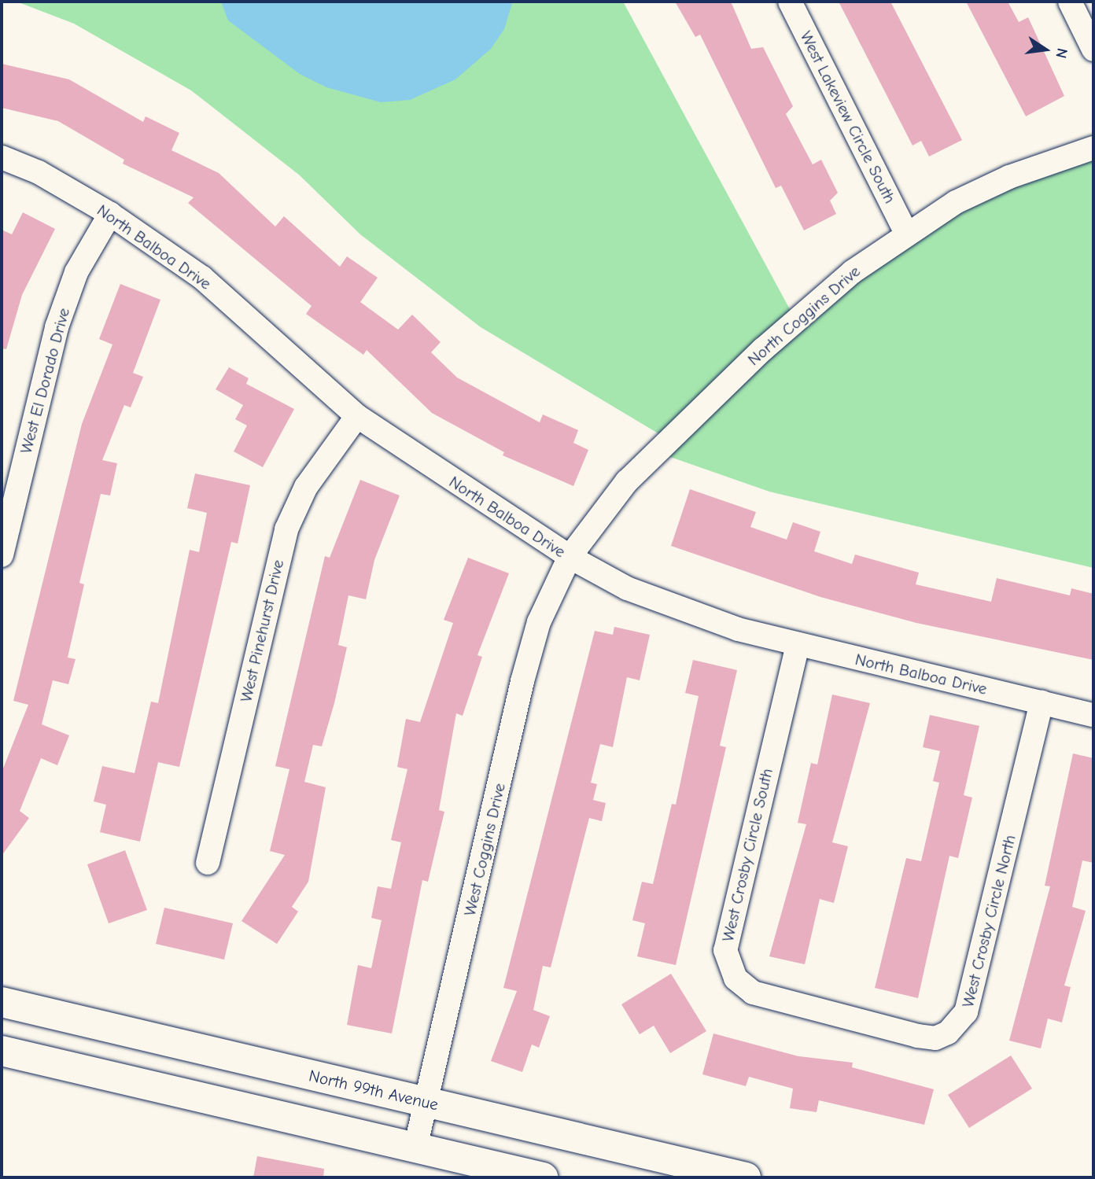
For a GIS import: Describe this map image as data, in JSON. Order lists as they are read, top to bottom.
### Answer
{
  "streets": {
    "main road": ["North 99th Avenue"],
    "street": [
      "West Lakeview Circle South",
      "North Balboa Drive",
      "North Coggins Drive",
      "West El Dorado Drive",
      "West Pinehurst Drive",
      "West Coggins Drive",
      "West Crosby Circle South",
      "West Crosby Circle North"
    ]
  },
  "crossings": [
    ["West Lakeview Circle South", "North Coggins Drive"],
    ["North Balboa Drive", "North Coggins Drive"],
    ["North Balboa Drive", "West El Dorado Drive"],
    ["North Balboa Drive", "West Pinehurst Drive"],
    ["North Balboa Drive", "West Coggins Drive"],
    ["North Balboa Drive", "West Crosby Circle South"],
    ["North Balboa Drive", "West Crosby Circle North"],
    ["North Coggins Drive", "West Coggins Drive"],
    ["West Coggins Drive", "North 99th Avenue"],
    ["West Crosby Circle South", "West Crosby Circle North"]
  ],
  "north": "right"
}
